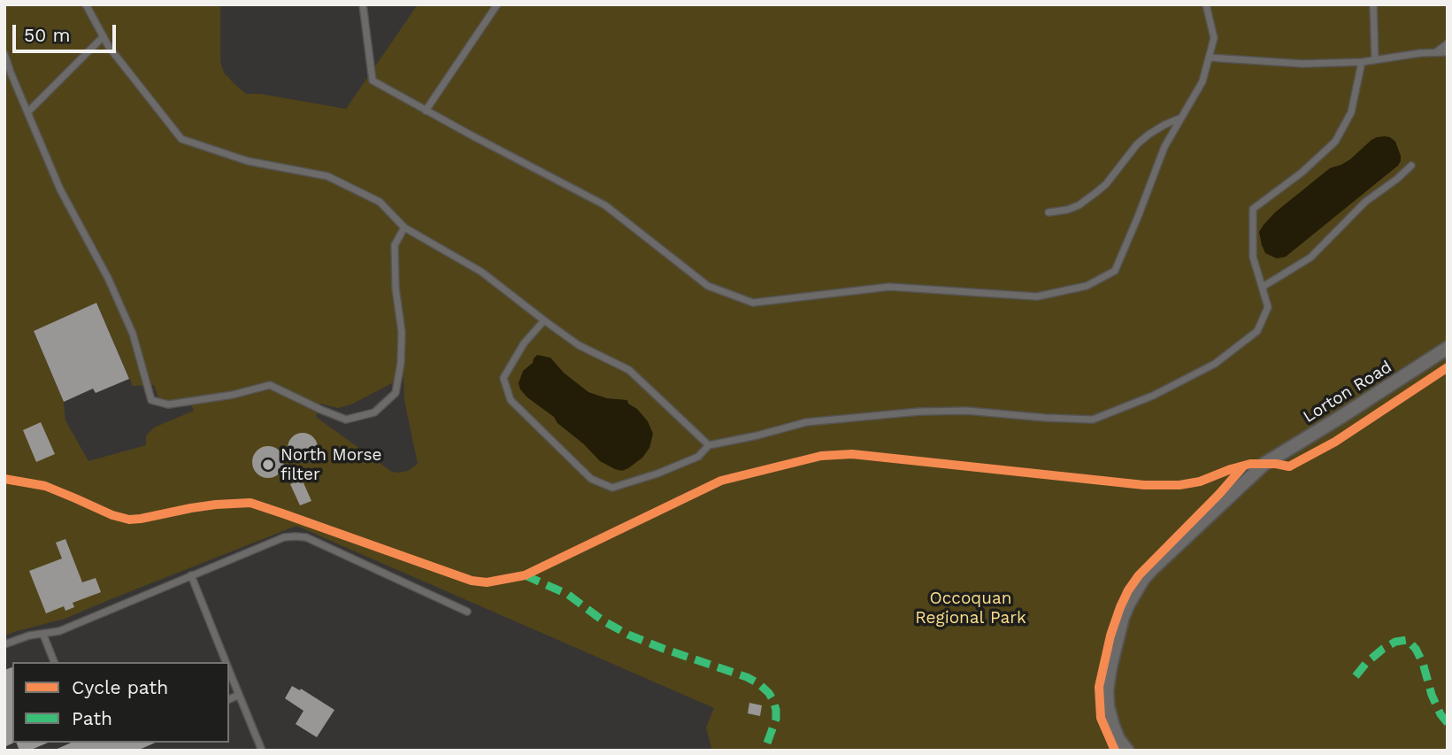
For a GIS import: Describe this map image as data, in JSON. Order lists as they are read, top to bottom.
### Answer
{
  "streets": {
    "street": ["Lorton Road"]
  },
  "parks": ["Occoquan Regional Park"],
  "places": ["North Morse filter"],
  "legend": ["Cycle path", "Path"],
  "scale_bar": "50 m"
}
